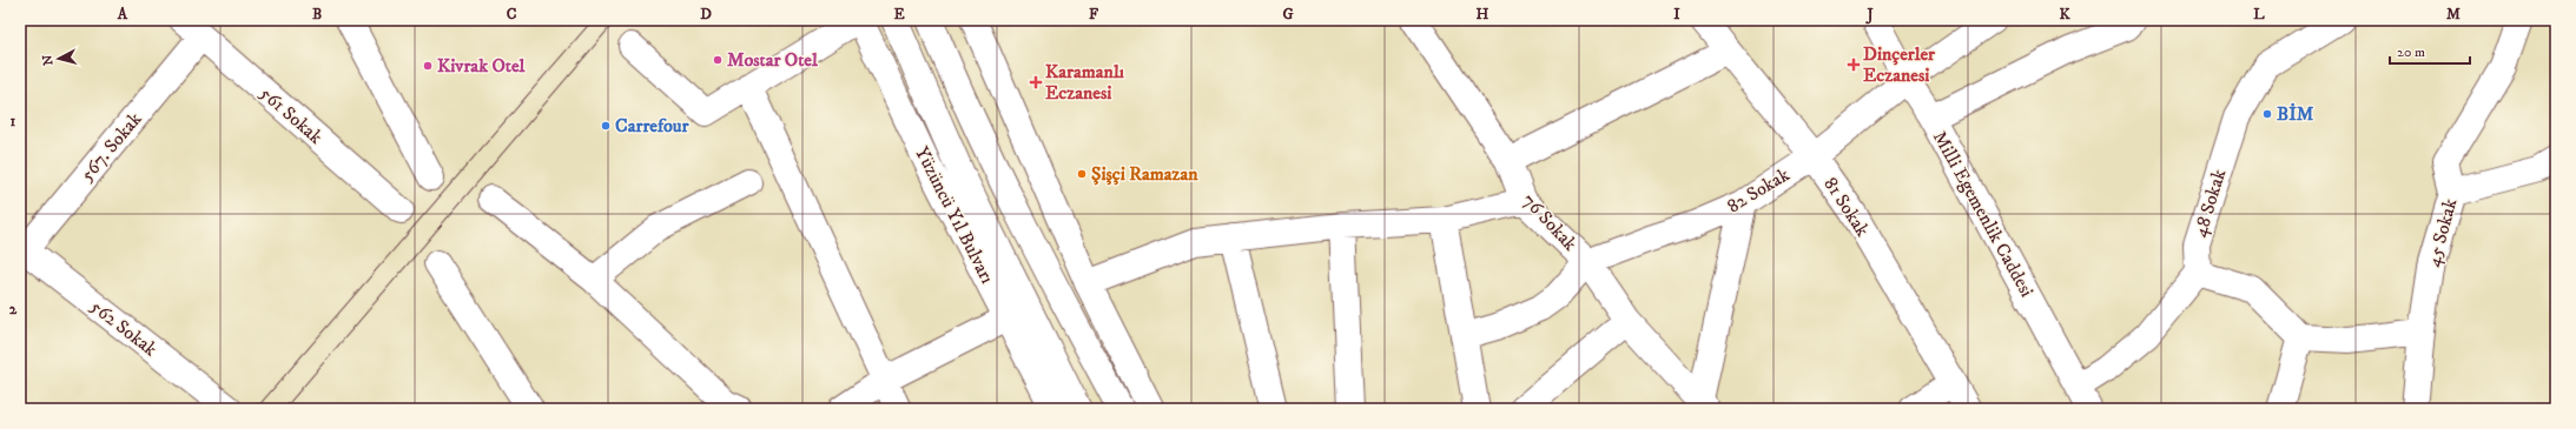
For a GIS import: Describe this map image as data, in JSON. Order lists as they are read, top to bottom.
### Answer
{
  "streets": {
    "street": [
      "561 Sokak",
      "567. Sokak",
      "82 Sokak",
      "48 Sokak",
      "81 Sokak",
      "Milli Egemenlik Caddesi",
      "Yüzüncü Yıl Bulvarı",
      "76 Sokak",
      "45 Sokak",
      "562 Sokak"
    ]
  },
  "crossings": [
    ["561 Sokak", "567. Sokak"],
    ["567. Sokak", "562 Sokak"],
    ["82 Sokak", "81 Sokak"],
    ["82 Sokak", "Milli Egemenlik Caddesi"],
    ["82 Sokak", "76 Sokak"]
  ],
  "places": {
    "other": [
      "Mostar Otel",
      "Kivrak Otel",
      "BİM",
      "Carrefour",
      "Şişçi Ramazan"
    ],
    "health": ["Dinçerler Eczanesi", "Karamanlı Eczanesi"]
  },
  "scale_bar": "20 m",
  "north": "left",
  "grid": {
    "columns": [
      "A",
      "B",
      "C",
      "D",
      "E",
      "F",
      "G",
      "H",
      "I",
      "J",
      "K",
      "L",
      "M"
    ],
    "rows": ["1", "2"]
  }
}
